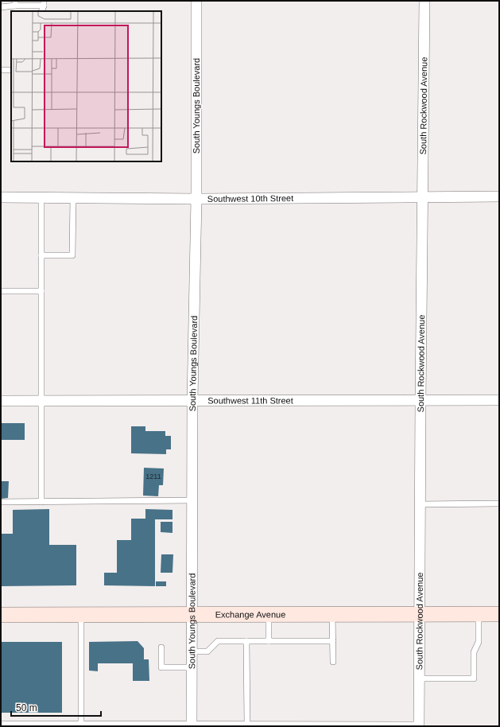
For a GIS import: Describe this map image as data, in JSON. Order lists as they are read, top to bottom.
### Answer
{
  "streets": {
    "main road": ["Exchange Avenue"],
    "street": [
      "South Youngs Boulevard",
      "South Rockwood Avenue",
      "Southwest 10th Street",
      "Southwest 11th Street"
    ]
  },
  "crossings": [
    ["South Youngs Boulevard", "Southwest 10th Street"],
    ["South Youngs Boulevard", "Southwest 11th Street"],
    ["South Youngs Boulevard", "Exchange Avenue"],
    ["South Rockwood Avenue", "Southwest 10th Street"],
    ["South Rockwood Avenue", "Southwest 11th Street"],
    ["South Rockwood Avenue", "Exchange Avenue"]
  ],
  "house_numbers": ["1211"],
  "scale_bar": "50 m"
}
